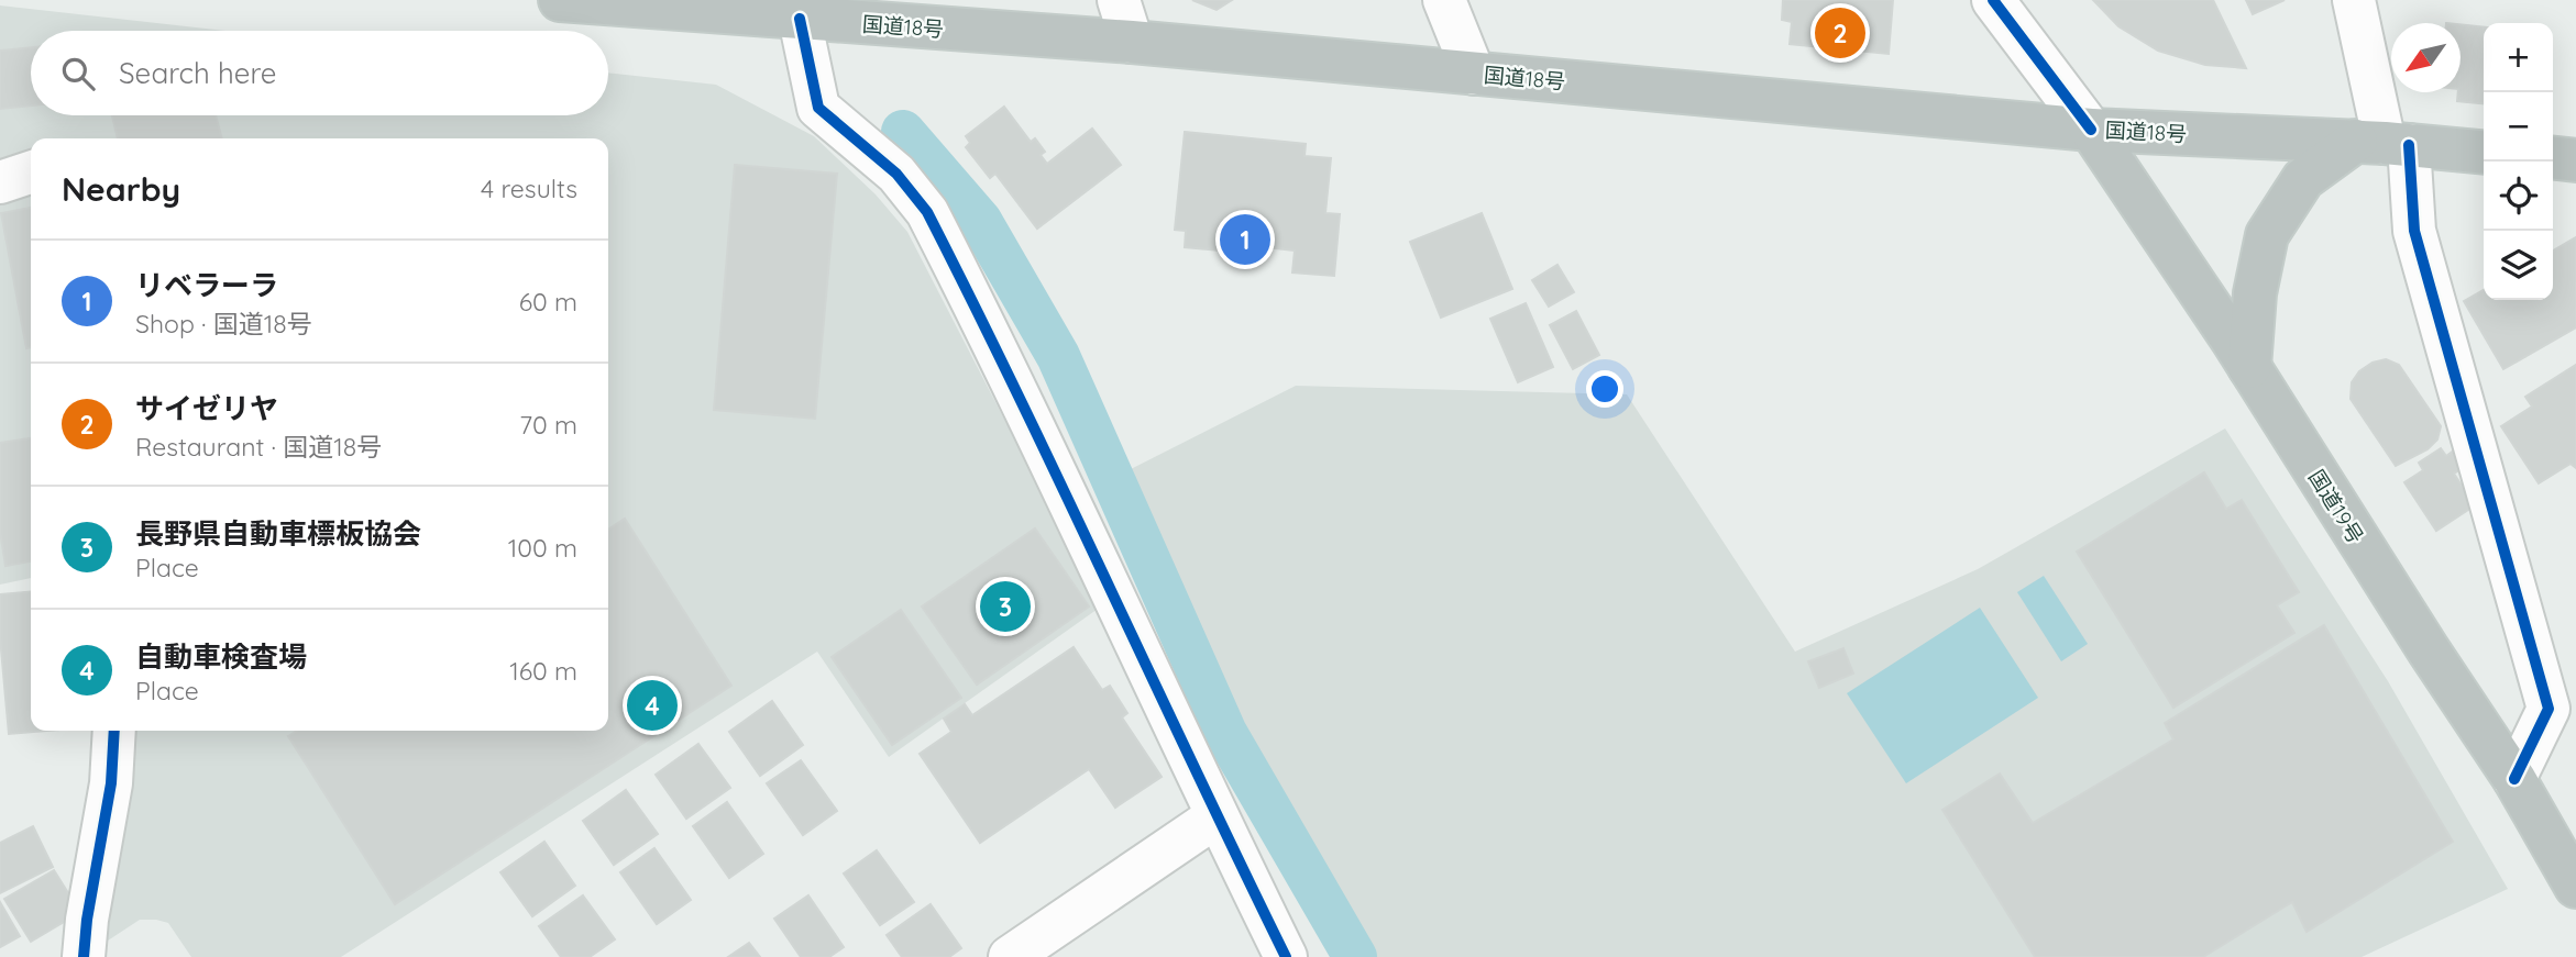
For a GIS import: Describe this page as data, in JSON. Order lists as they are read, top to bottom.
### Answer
{
  "streets": {
    "highway": ["国道18号", "国道19号"]
  },
  "crossings": [
    ["国道18号", "国道19号"]
  ],
  "north": "bottom left",
  "page": {
    "pins": [
      "2",
      "1",
      "3",
      "4"
    ],
    "map_buttons": ["+", "−"],
    "search": "Search here",
    "heading": ["Nearby", "4 results"],
    "list": [
      {
        "mark": "1",
        "name": "リベラーラ",
        "note": "Shop · 国道18号",
        "value": "60 m"
      },
      {
        "mark": "2",
        "name": "サイゼリヤ",
        "note": "Restaurant · 国道18号",
        "value": "70 m"
      },
      {
        "mark": "3",
        "name": "長野県自動車標板協会",
        "note": "Place",
        "value": "100 m"
      },
      {
        "mark": "4",
        "name": "自動車検査場",
        "note": "Place",
        "value": "160 m"
      }
    ]
  }
}
